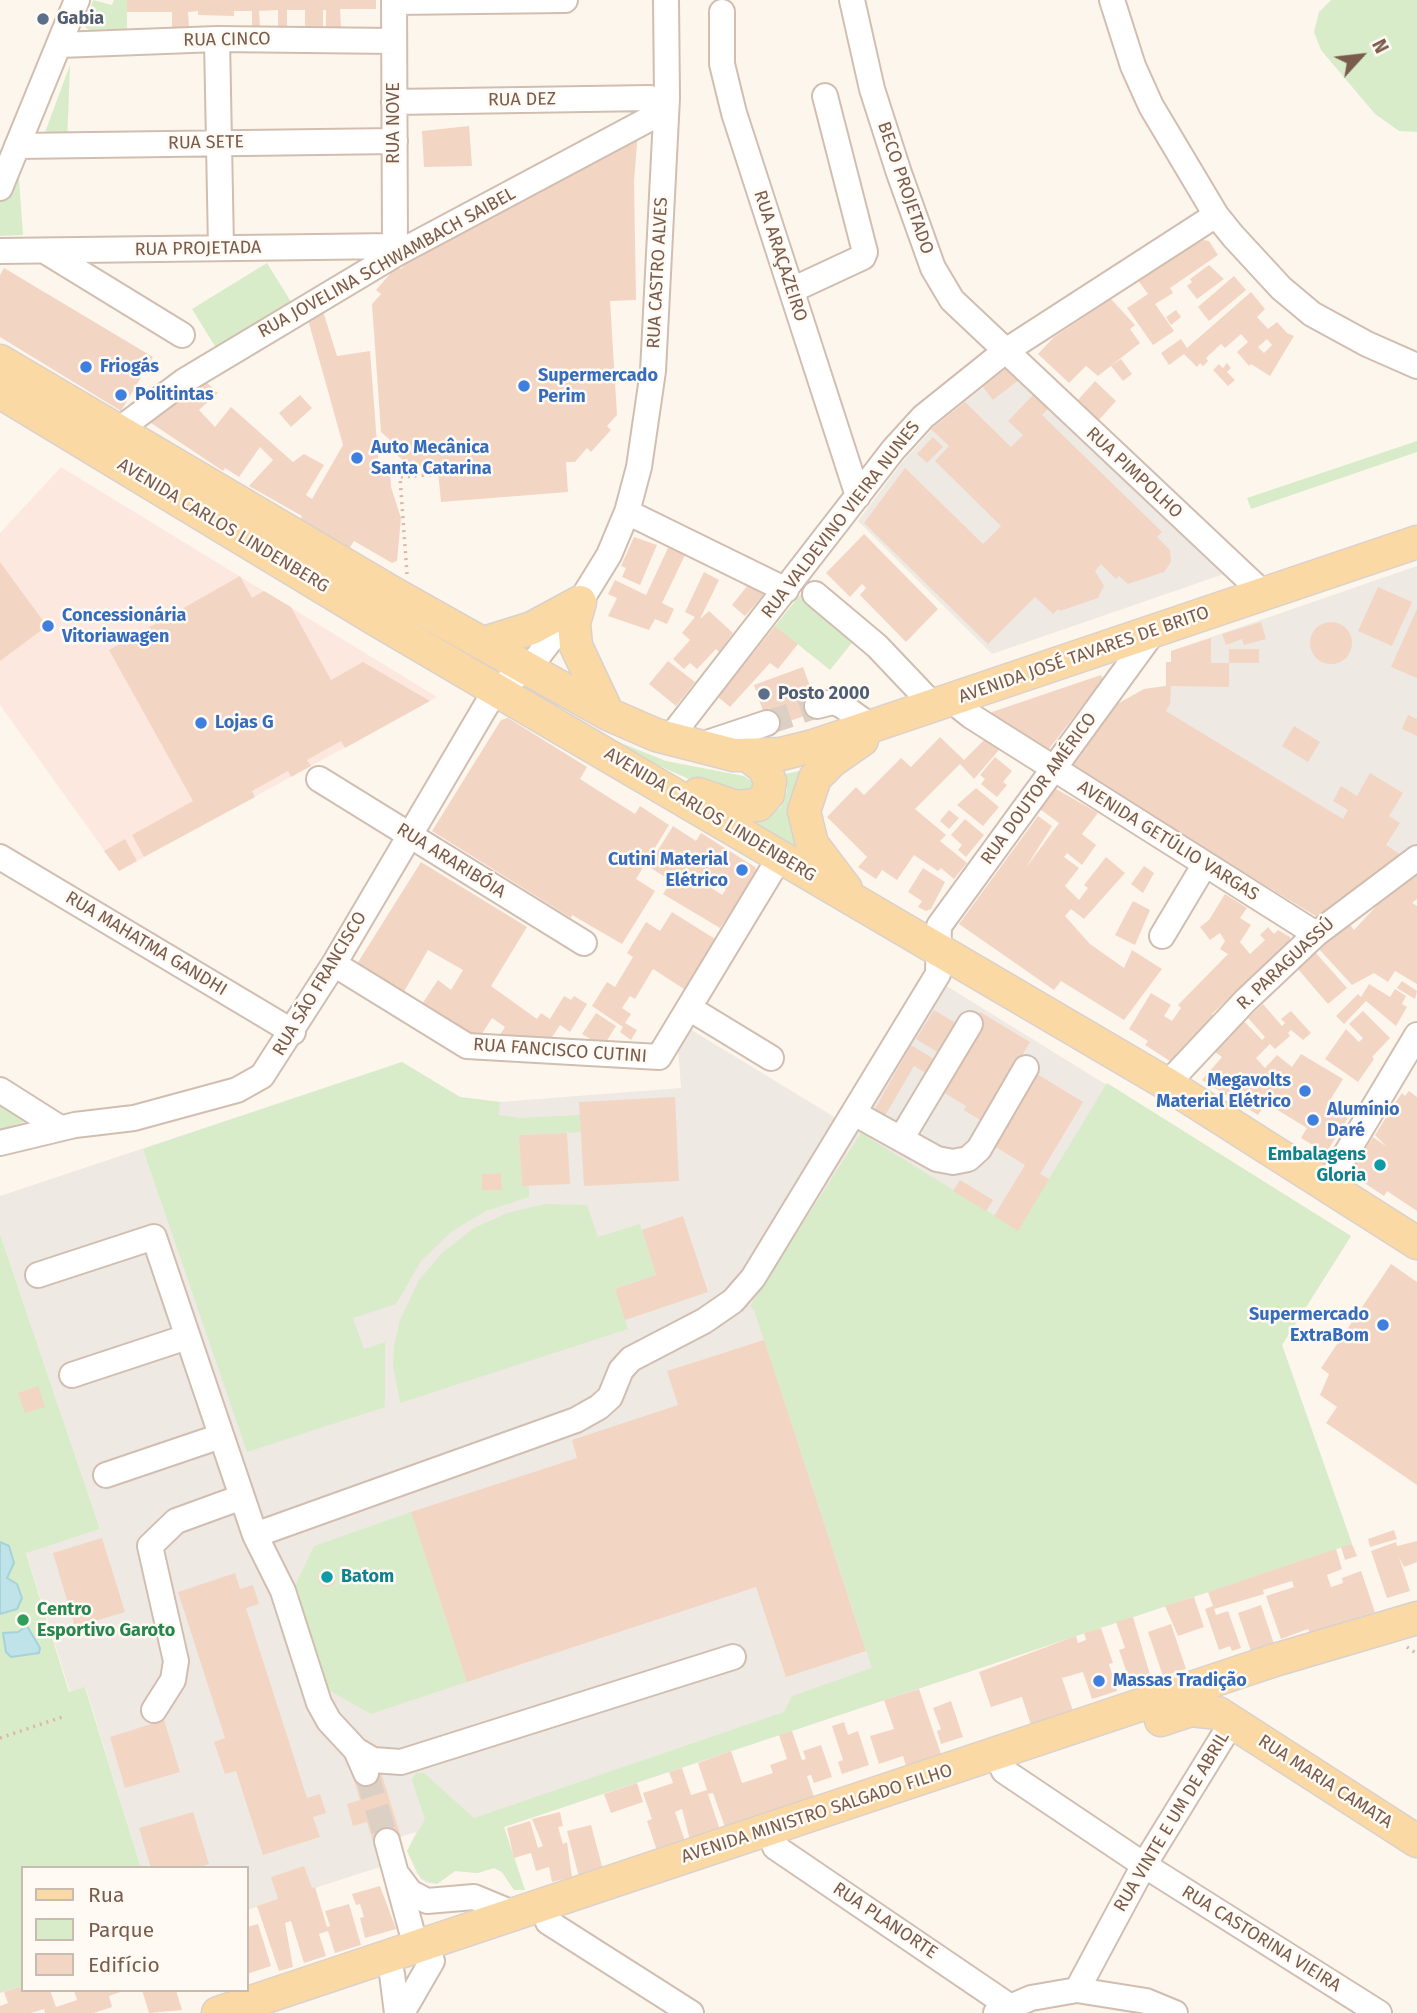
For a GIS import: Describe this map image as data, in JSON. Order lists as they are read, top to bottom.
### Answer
{
  "streets": {
    "main road": [
      "AVENIDA CARLOS LINDENBERG",
      "AVENIDA JOSÉ TAVARES DE BRITO",
      "RUA MARIA CAMATA",
      "AVENIDA MINISTRO SALGADO FILHO",
      "RUA VINTE E UM DE ABRIL"
    ],
    "street": [
      "RUA CINCO",
      "RUA DEZ",
      "RUA NOVE",
      "RUA SETE",
      "BECO PROJETADO",
      "RUA PROJETADA",
      "RUA ARAÇAZEIRO",
      "RUA JOVELINA SCHWAMBACH SAIBEL",
      "RUA CASTRO ALVES",
      "RUA PIMPOLHO",
      "RUA VALDEVINO VIEIRA NUNES",
      "RUA DOUTOR AMÉRICO",
      "AVENIDA GETÚLIO VARGAS",
      "RUA ARARIBÓIA",
      "RUA MAHATMA GANDHI",
      "R. PARAGUASSÚ",
      "RUA SÃO FRANCISCO",
      "RUA FANCISCO CUTINI",
      "RUA PLANORTE",
      "RUA CASTORINA VIEIRA"
    ]
  },
  "crossings": [
    ["RUA CINCO", "RUA NOVE"],
    ["RUA DEZ", "RUA NOVE"],
    ["RUA DEZ", "RUA JOVELINA SCHWAMBACH SAIBEL"],
    ["RUA DEZ", "RUA CASTRO ALVES"],
    ["RUA NOVE", "RUA SETE"],
    ["RUA NOVE", "RUA PROJETADA"],
    ["BECO PROJETADO", "RUA PIMPOLHO"],
    ["BECO PROJETADO", "RUA VALDEVINO VIEIRA NUNES"],
    ["RUA ARAÇAZEIRO", "RUA VALDEVINO VIEIRA NUNES"],
    ["RUA JOVELINA SCHWAMBACH SAIBEL", "RUA CASTRO ALVES"],
    ["RUA JOVELINA SCHWAMBACH SAIBEL", "AVENIDA CARLOS LINDENBERG"],
    ["RUA CASTRO ALVES", "AVENIDA CARLOS LINDENBERG"],
    ["RUA CASTRO ALVES", "RUA SÃO FRANCISCO"],
    ["RUA PIMPOLHO", "RUA VALDEVINO VIEIRA NUNES"],
    ["RUA PIMPOLHO", "AVENIDA JOSÉ TAVARES DE BRITO"],
    ["RUA VALDEVINO VIEIRA NUNES", "AVENIDA CARLOS LINDENBERG"],
    ["AVENIDA CARLOS LINDENBERG", "AVENIDA JOSÉ TAVARES DE BRITO"],
    ["AVENIDA CARLOS LINDENBERG", "RUA DOUTOR AMÉRICO"],
    ["AVENIDA CARLOS LINDENBERG", "R. PARAGUASSÚ"],
    ["AVENIDA CARLOS LINDENBERG", "RUA SÃO FRANCISCO"],
    ["AVENIDA CARLOS LINDENBERG", "RUA FANCISCO CUTINI"],
    ["AVENIDA JOSÉ TAVARES DE BRITO", "RUA DOUTOR AMÉRICO"],
    ["AVENIDA JOSÉ TAVARES DE BRITO", "AVENIDA GETÚLIO VARGAS"],
    ["RUA DOUTOR AMÉRICO", "AVENIDA GETÚLIO VARGAS"],
    ["AVENIDA GETÚLIO VARGAS", "R. PARAGUASSÚ"],
    ["RUA ARARIBÓIA", "RUA SÃO FRANCISCO"],
    ["RUA MAHATMA GANDHI", "RUA SÃO FRANCISCO"],
    ["RUA SÃO FRANCISCO", "RUA FANCISCO CUTINI"],
    ["RUA MARIA CAMATA", "AVENIDA MINISTRO SALGADO FILHO"],
    ["RUA MARIA CAMATA", "RUA VINTE E UM DE ABRIL"],
    ["AVENIDA MINISTRO SALGADO FILHO", "RUA VINTE E UM DE ABRIL"],
    ["AVENIDA MINISTRO SALGADO FILHO", "RUA PLANORTE"],
    ["AVENIDA MINISTRO SALGADO FILHO", "RUA CASTORINA VIEIRA"],
    ["RUA VINTE E UM DE ABRIL", "RUA CASTORINA VIEIRA"]
  ],
  "places": [
    "Gabia",
    "Friogás",
    "Supermercado Perim",
    "Politintas",
    "Auto Mecânica Santa Catarina",
    "Concessionária Vitoriawagen",
    "Posto 2000",
    "Lojas G",
    "Cutini Material Elétrico",
    "Megavolts Material Elétrico",
    "Alumínio Daré",
    "Embalagens Gloria",
    "Supermercado ExtraBom",
    "Batom",
    "Centro Esportivo Garoto",
    "Massas Tradição"
  ],
  "legend": ["Rua", "Parque", "Edifício"],
  "north": "top right"
}
